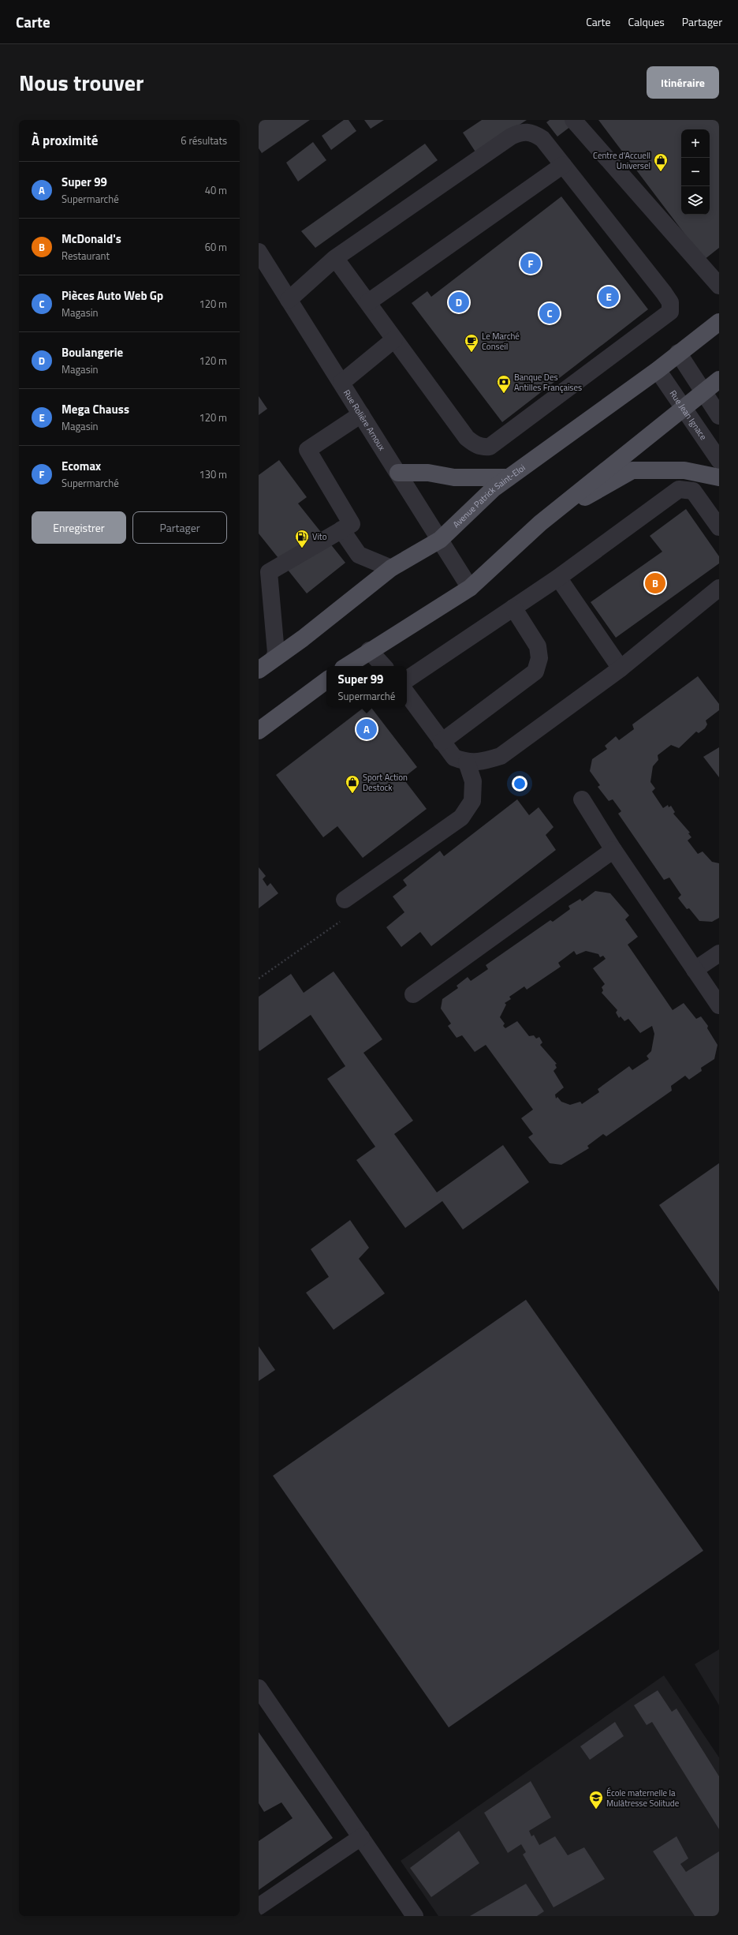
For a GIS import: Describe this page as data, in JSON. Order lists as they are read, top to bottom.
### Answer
{
  "streets": {
    "main road": ["Avenue Patrick Saint-Eloi"],
    "street": ["Rue Jean Ignace", "Rue Rolière Arnoux"]
  },
  "crossings": [
    ["Rue Jean Ignace", "Avenue Patrick Saint-Eloi"],
    ["Rue Rolière Arnoux", "Avenue Patrick Saint-Eloi"]
  ],
  "places": {
    "shop": ["Centre d'Accuell Universel", "Sport Action Destock"],
    "cafe": ["Le Marché Conseil"],
    "bank": ["Banque Des Antilles Françaises"],
    "fuel station": ["Vito"],
    "school or university": ["École maternelle la Mulâtresse Solitude"]
  },
  "page": {
    "header": "Carte",
    "nav": ["Carte", "Calques", "Partager"],
    "title": "Nous trouver",
    "buttons": [
      "Itinéraire",
      ["Enregistrer", "Partager"]
    ],
    "heading": ["À proximité", "6 résultats"],
    "map_buttons": ["+", "−"],
    "list": [
      {
        "mark": "A",
        "name": "Super 99",
        "note": "Supermarché",
        "value": "40 m"
      },
      {
        "mark": "B",
        "name": "McDonald's",
        "note": "Restaurant",
        "value": "60 m"
      },
      {
        "mark": "C",
        "name": "Pièces Auto Web Gp",
        "note": "Magasin",
        "value": "120 m"
      },
      {
        "mark": "D",
        "name": "Boulangerie",
        "note": "Magasin",
        "value": "120 m"
      },
      {
        "mark": "E",
        "name": "Mega Chauss",
        "note": "Magasin",
        "value": "120 m"
      },
      {
        "mark": "F",
        "name": "Ecomax",
        "note": "Supermarché",
        "value": "130 m"
      }
    ],
    "pins": [
      "F",
      "E",
      "D",
      "C",
      "B",
      "A"
    ],
    "popup": ["Super 99", "Supermarché"]
  }
}
